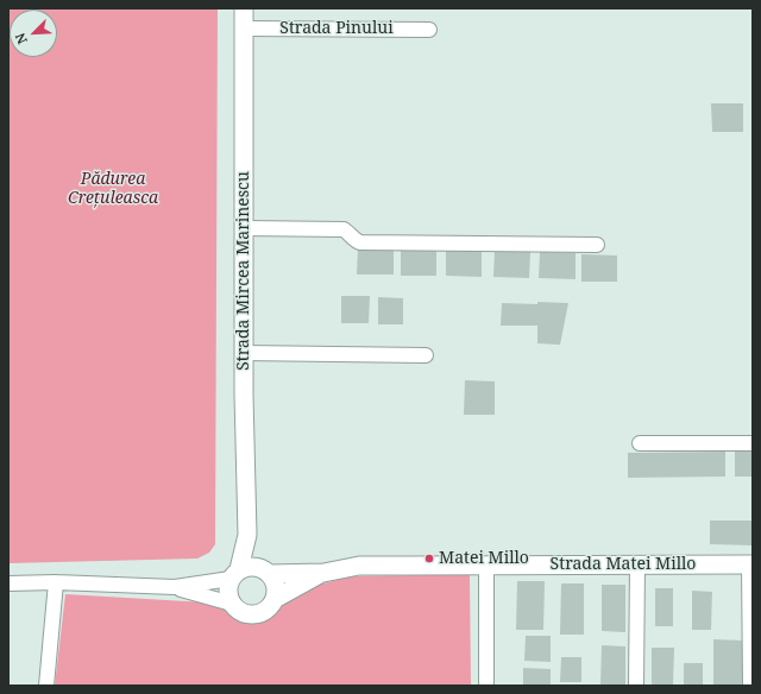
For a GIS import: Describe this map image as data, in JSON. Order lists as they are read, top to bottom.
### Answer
{
  "streets": {
    "street": ["Strada Pinului", "Strada Mircea Marinescu", "Strada Matei Millo"]
  },
  "crossings": [
    ["Strada Pinului", "Strada Mircea Marinescu"],
    ["Strada Mircea Marinescu", "Strada Matei Millo"]
  ],
  "parks": ["Pădurea Crețuleasca"],
  "places": ["Matei Millo"],
  "north": "bottom left"
}
